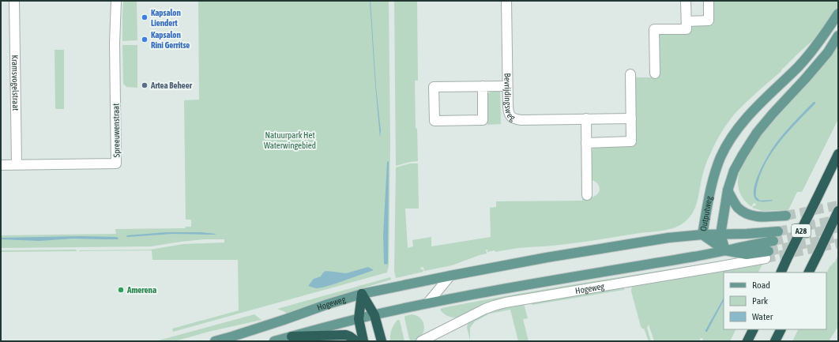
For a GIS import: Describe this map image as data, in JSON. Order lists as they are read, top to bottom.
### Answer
{
  "streets": {
    "highway": ["A28"],
    "main road": ["Outputweg", "Hogeweg"],
    "street": ["Kramsvogelstraat", "Bevrijdingsweg", "Spreeuwenstraat"]
  },
  "crossings": [
    ["Kramsvogelstraat", "Spreeuwenstraat"],
    ["Outputweg", "Hogeweg"]
  ],
  "parks": ["Natuurpark Het Waterwingebied"],
  "places": [
    "Kapsalon Liendert",
    "Kapsalon Rini Gerritse",
    "Artea Beheer",
    "Amerena"
  ],
  "legend": ["Road", "Park", "Water"]
}
